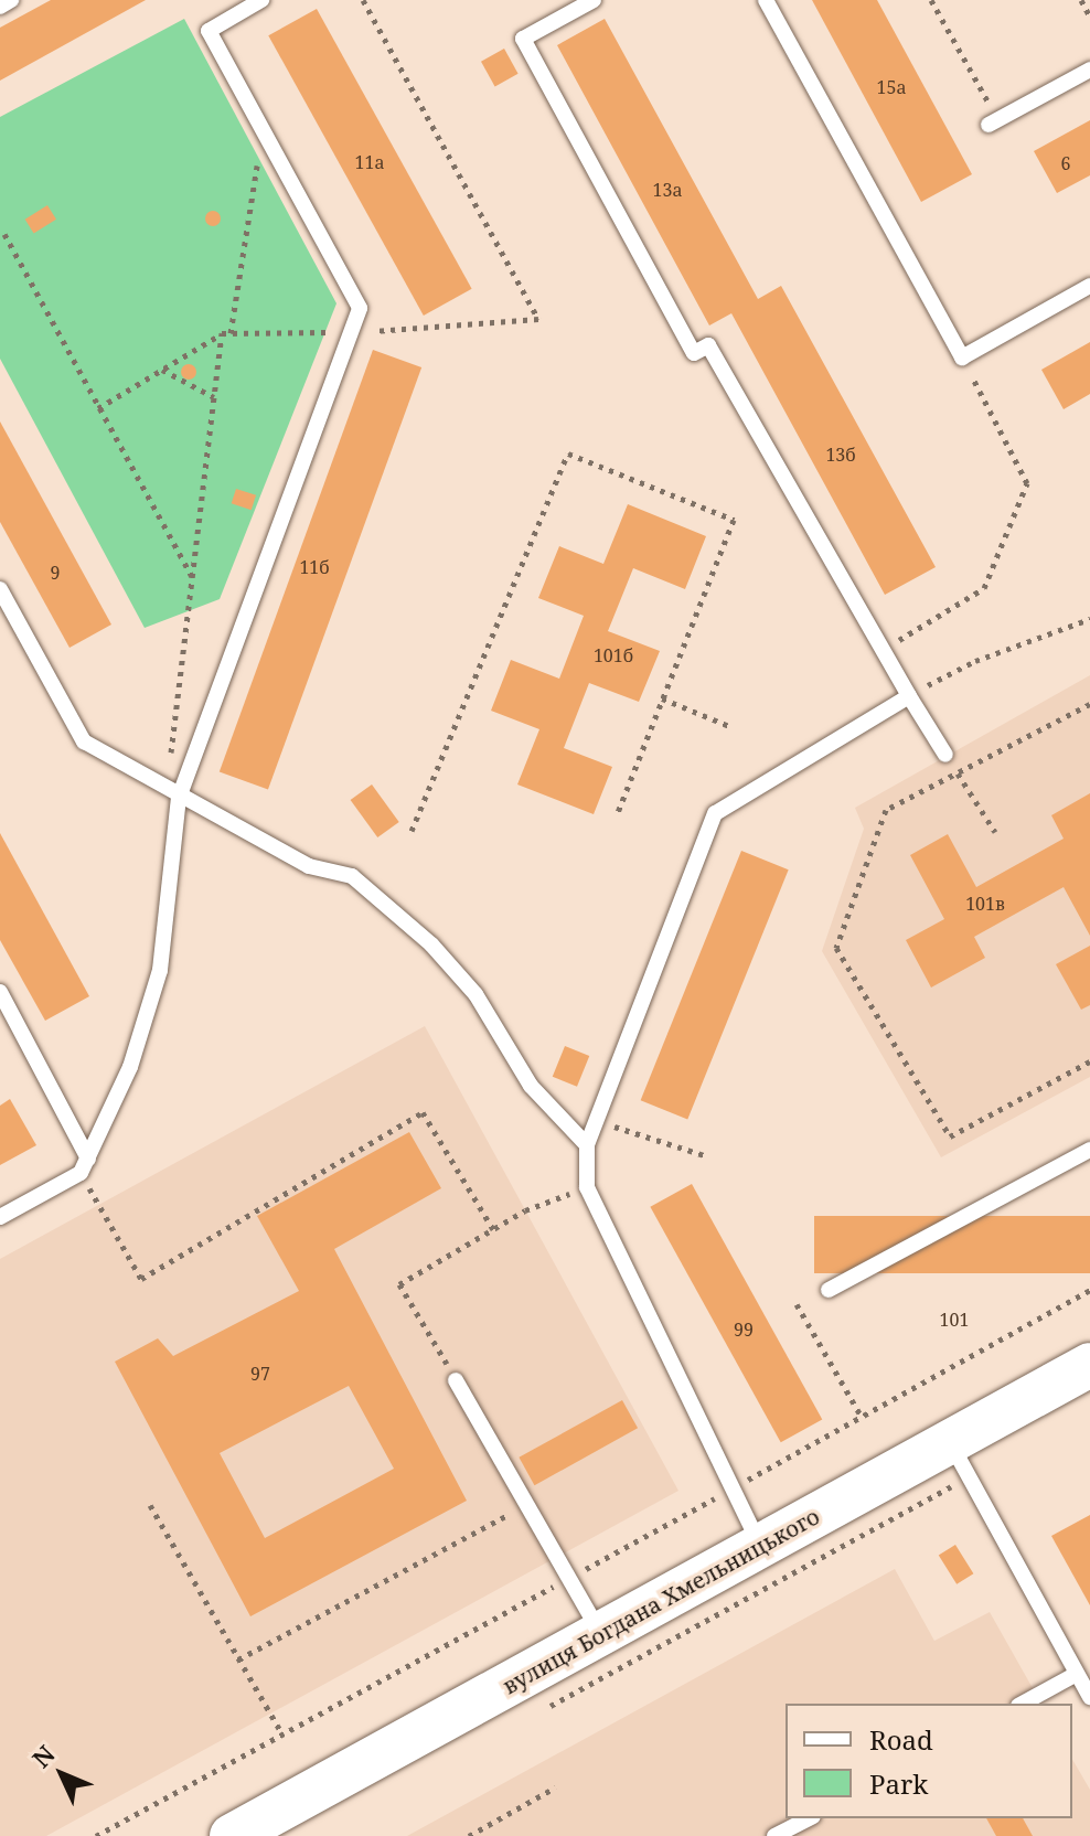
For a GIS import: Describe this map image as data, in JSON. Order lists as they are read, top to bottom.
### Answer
{
  "streets": {
    "street": ["вулиця Богдана Хмельницького"]
  },
  "house_numbers": [
    "15а",
    "11а",
    "6",
    "13а",
    "13б",
    "11б",
    "9",
    "101б",
    "101в",
    "101",
    "99",
    "97"
  ],
  "legend": ["Road", "Park"],
  "north": "top left"
}
